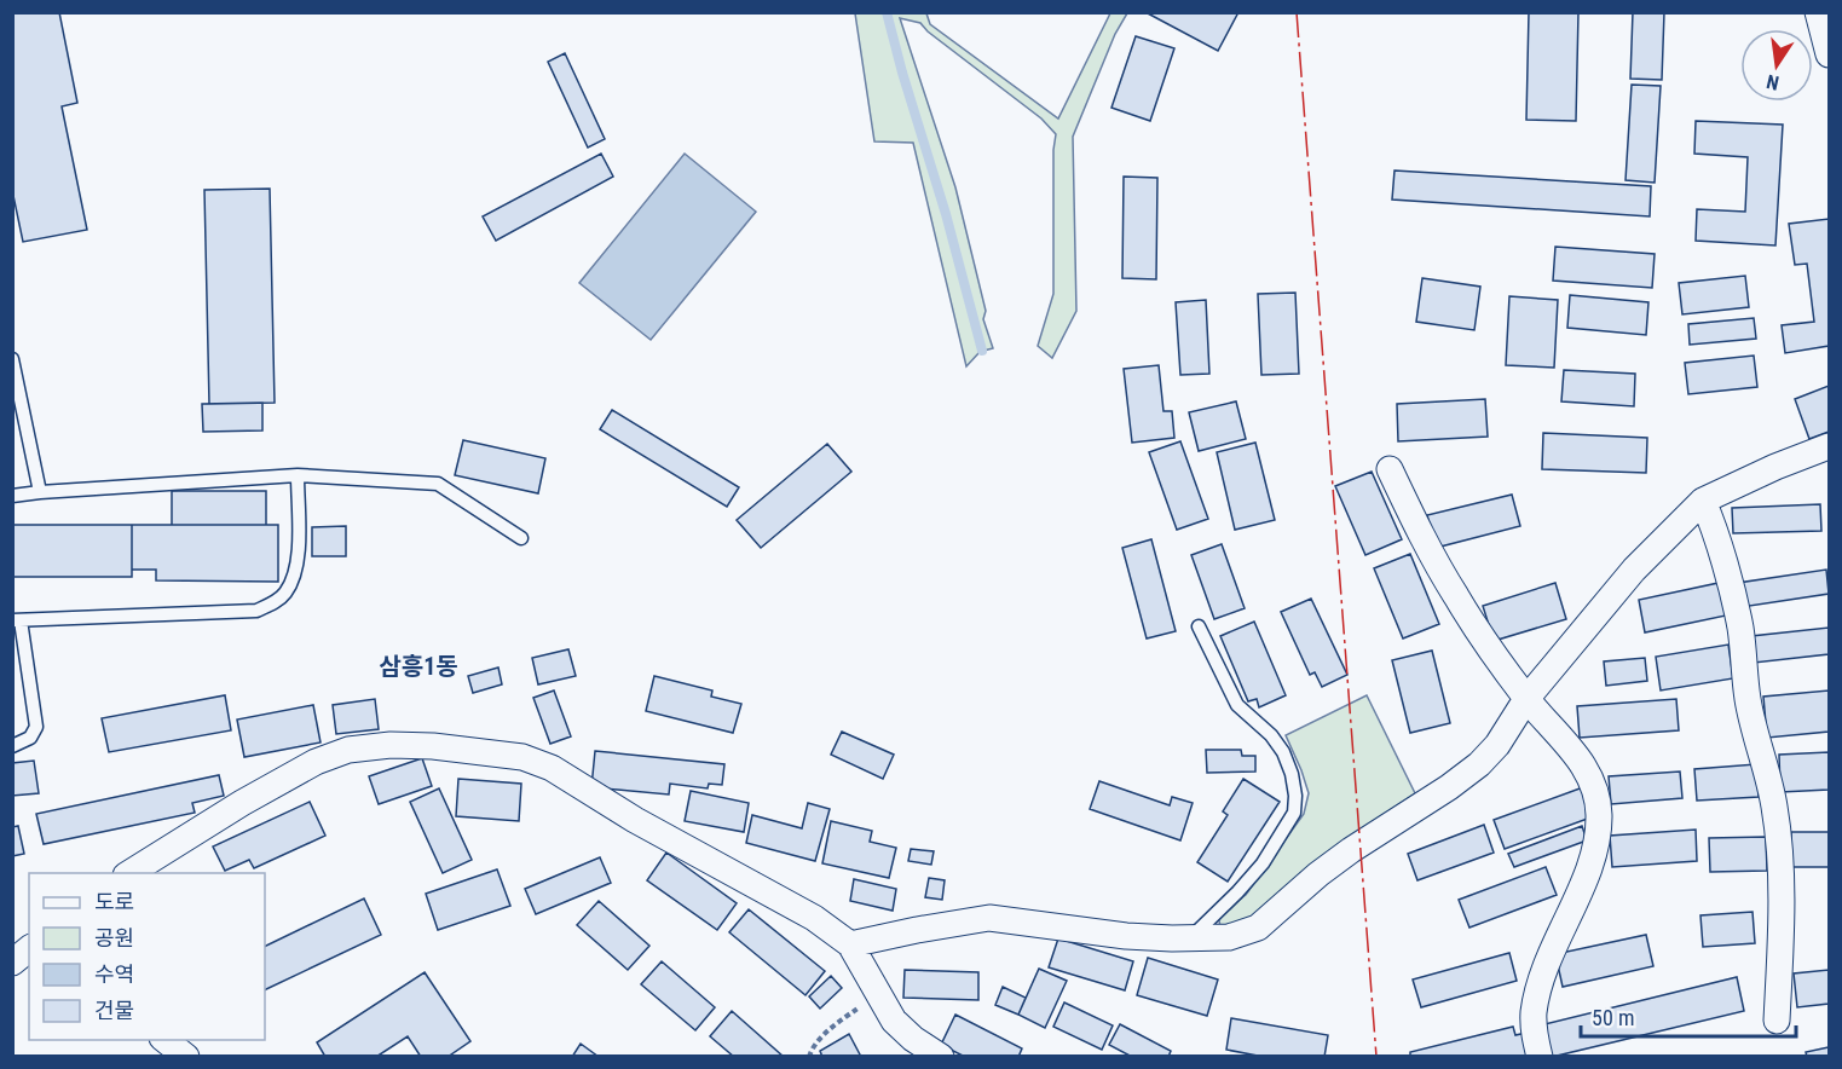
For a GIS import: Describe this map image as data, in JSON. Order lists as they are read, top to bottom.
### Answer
{
  "districts": ["삼흥1동"],
  "legend": [
    "도로",
    "공원",
    "수역",
    "건물"
  ],
  "scale_bar": "50 m",
  "north": "bottom"
}
